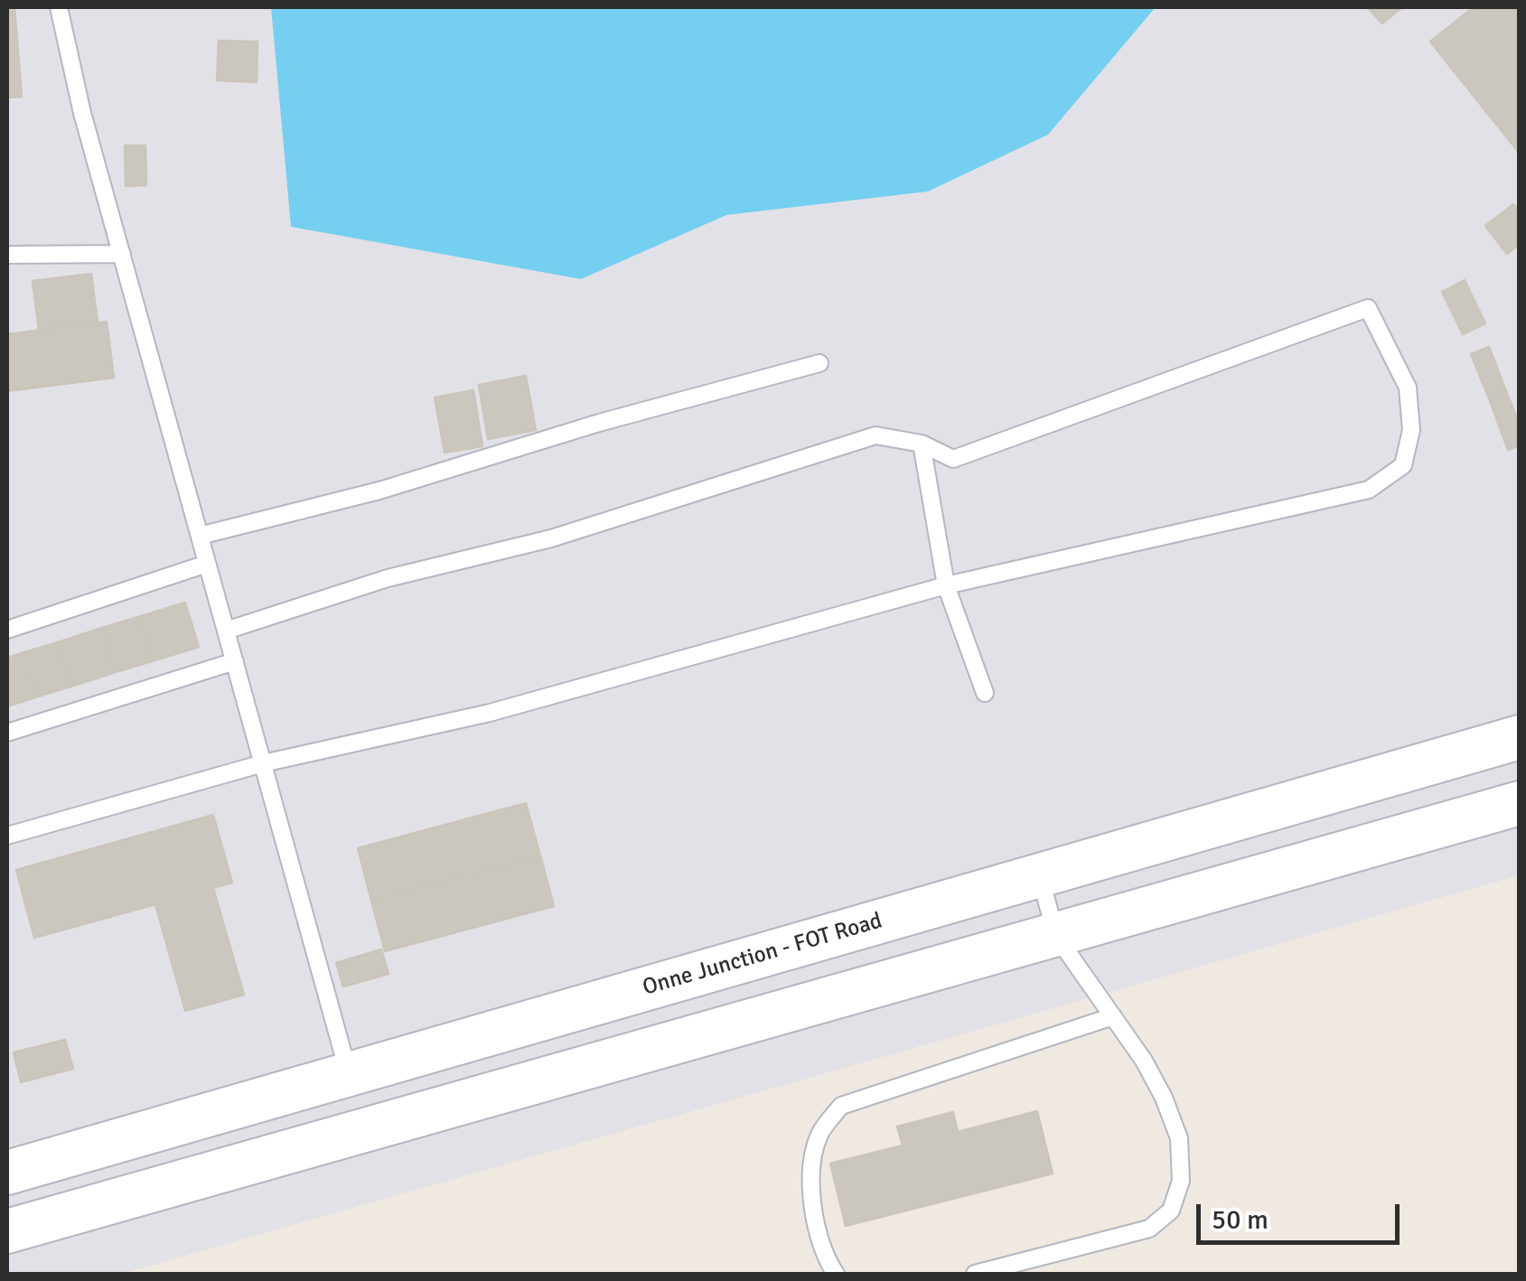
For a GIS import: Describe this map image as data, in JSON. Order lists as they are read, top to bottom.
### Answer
{
  "streets": {
    "street": ["Onne Junction - FOT Road"]
  },
  "scale_bar": "50 m"
}
